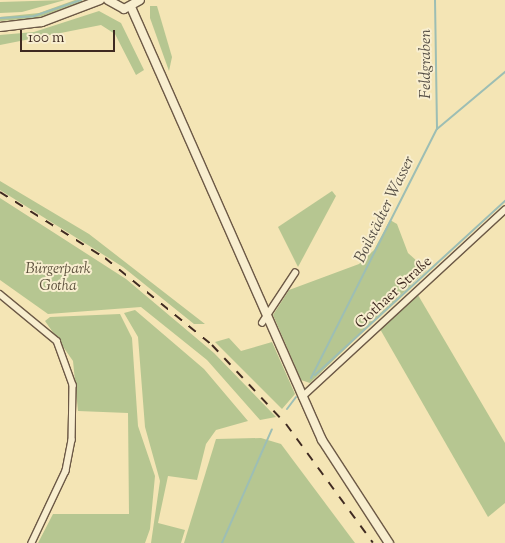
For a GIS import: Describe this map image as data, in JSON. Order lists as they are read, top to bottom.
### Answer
{
  "streets": {
    "street": ["Gothaer Straße"]
  },
  "water": ["Feldgraben", "Boilstädter Wasser"],
  "parks": ["Bürgerpark Gotha"],
  "scale_bar": "100 m"
}
